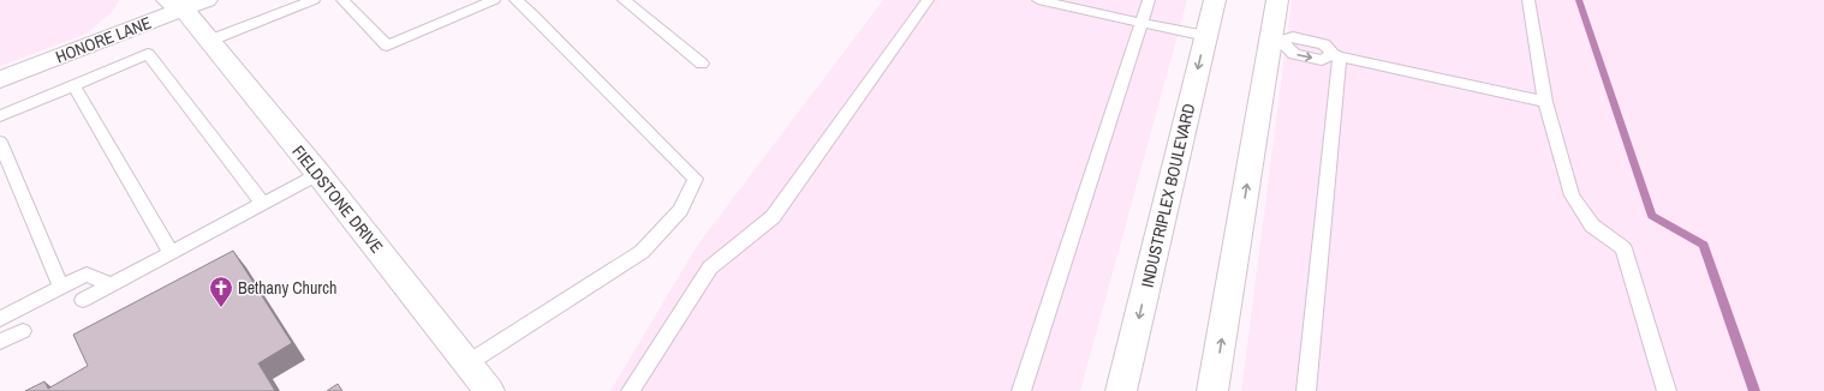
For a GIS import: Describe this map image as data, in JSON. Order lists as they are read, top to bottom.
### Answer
{
  "streets": {
    "street": ["HONORE LANE", "INDUSTRIPLEX BOULEVARD", "FIELDSTONE DRIVE"]
  },
  "crossings": [
    ["HONORE LANE", "FIELDSTONE DRIVE"]
  ],
  "places": {
    "church": ["Bethany Church"]
  }
}
